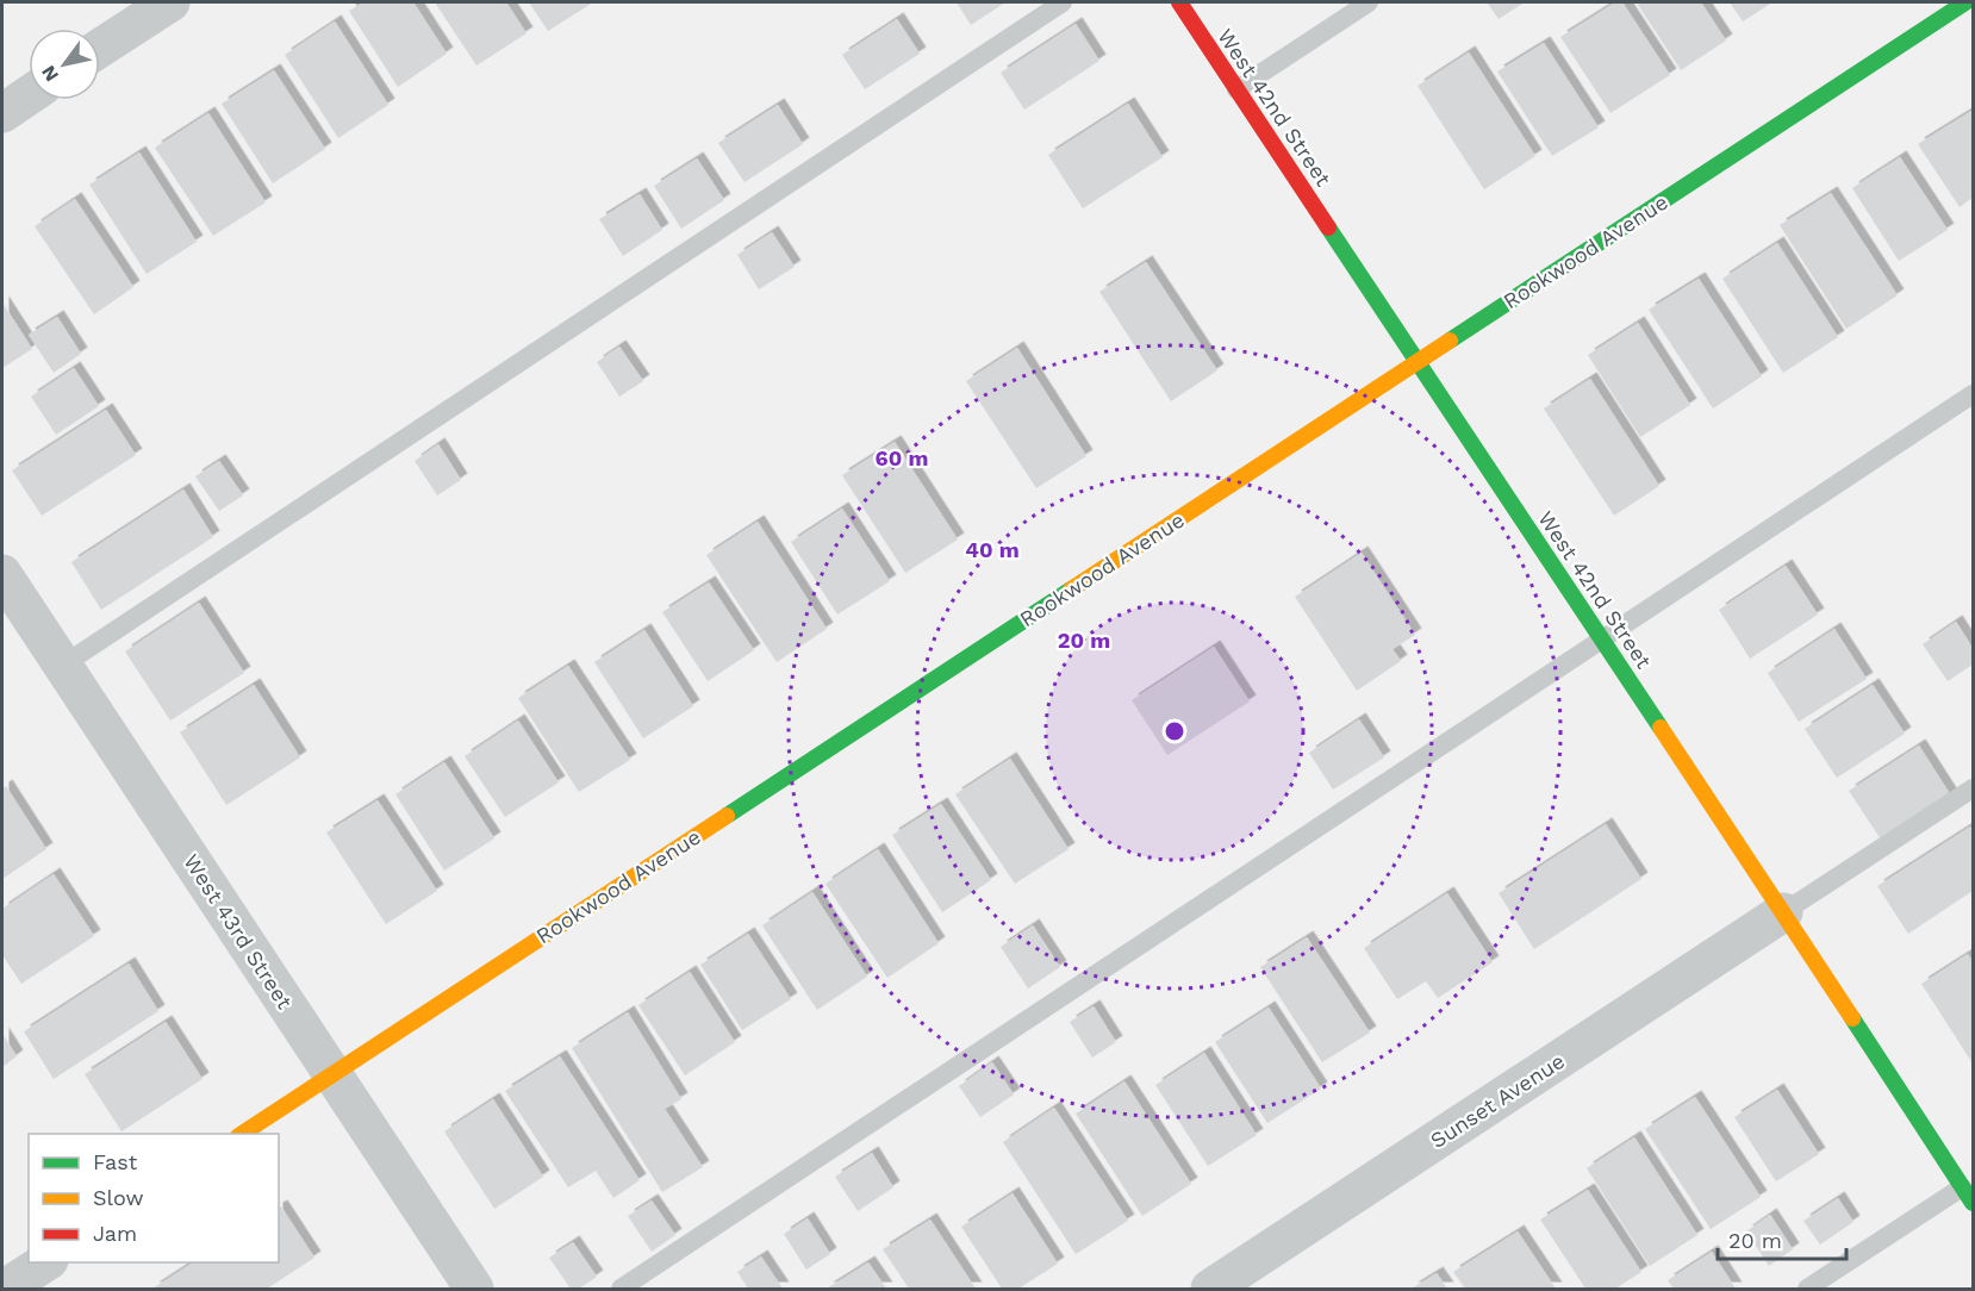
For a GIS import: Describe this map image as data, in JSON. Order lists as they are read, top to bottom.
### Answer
{
  "streets": {
    "street": [
      "West 42nd Street",
      "Rookwood Avenue",
      "West 43rd Street",
      "Sunset Avenue"
    ]
  },
  "crossings": [
    ["West 42nd Street", "Rookwood Avenue"],
    ["West 42nd Street", "Sunset Avenue"],
    ["Rookwood Avenue", "West 43rd Street"]
  ],
  "legend": ["Fast", "Slow", "Jam"],
  "scale_bar": "20 m",
  "north": "bottom left",
  "rings": ["60 m", "40 m", "20 m"]
}
